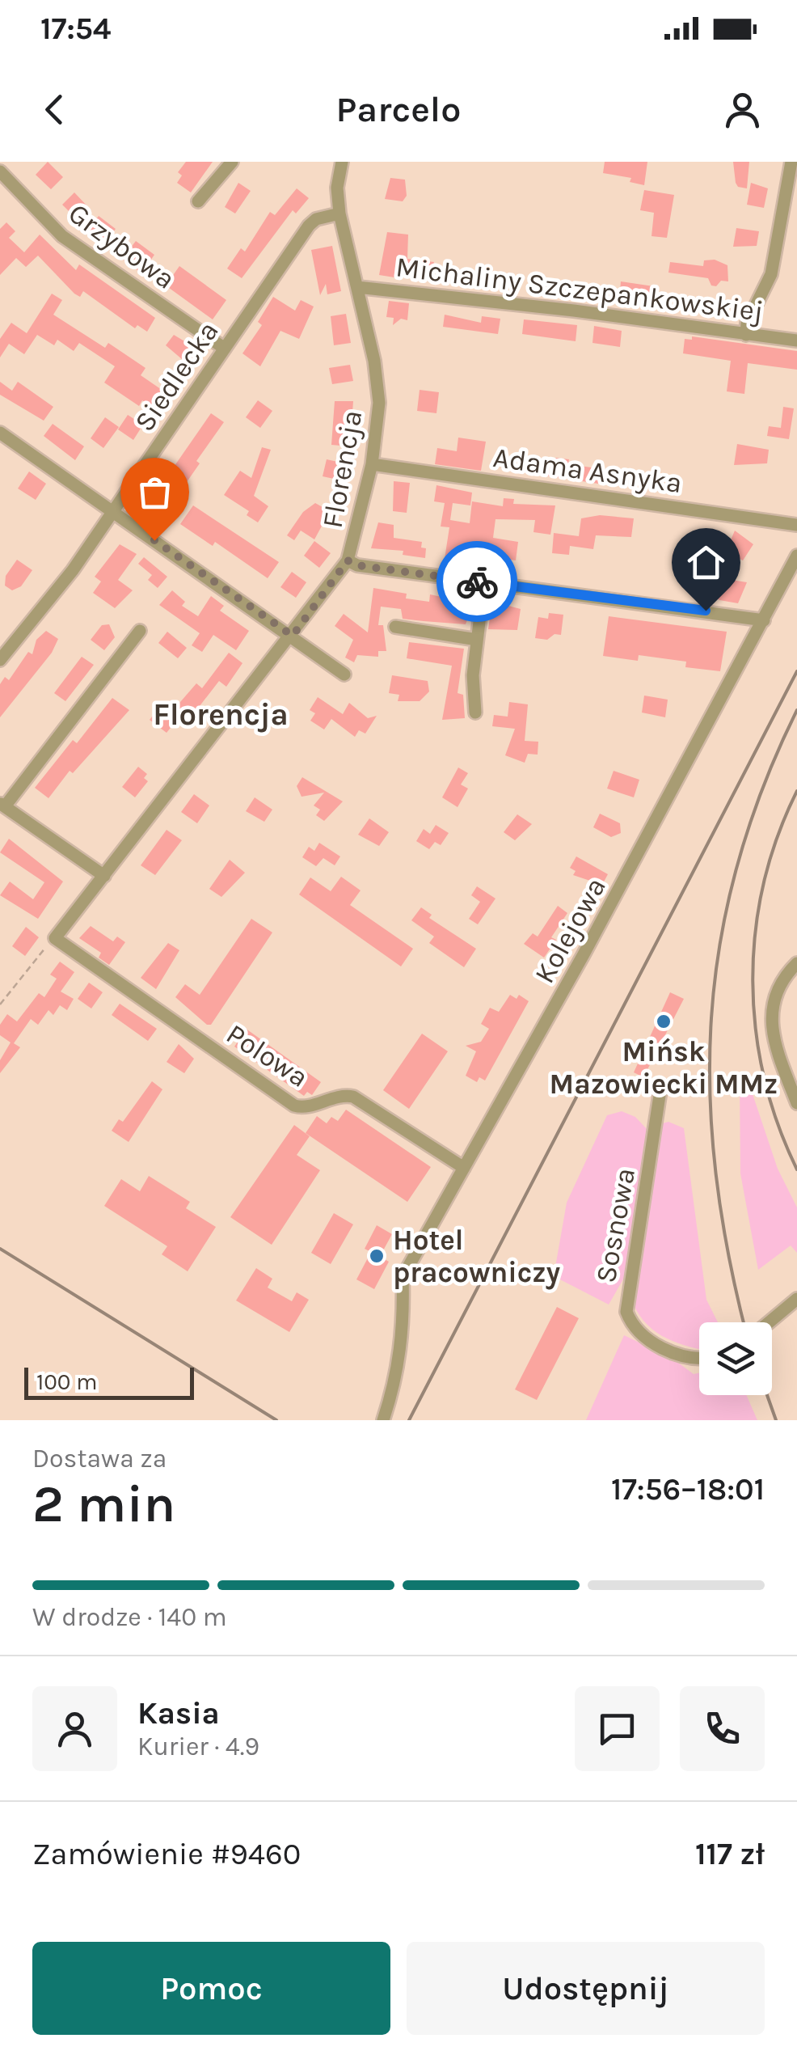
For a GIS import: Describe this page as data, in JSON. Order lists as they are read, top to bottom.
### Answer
{
  "streets": {
    "street": [
      "Grzybowa",
      "Michaliny Szczepankowskiej",
      "Siedlecka",
      "Florencja",
      "Adama Asnyka",
      "Kolejowa",
      "Polowa",
      "Sosnowa"
    ]
  },
  "crossings": [
    ["Grzybowa", "Siedlecka"],
    ["Michaliny Szczepankowskiej", "Florencja"],
    ["Siedlecka", "Florencja"],
    ["Florencja", "Adama Asnyka"],
    ["Florencja", "Polowa"],
    ["Kolejowa", "Polowa"]
  ],
  "districts": ["Florencja"],
  "places": ["Mińsk Mazowiecki MMz", "Hotel pracowniczy"],
  "scale_bar": "100 m",
  "page": {
    "status": "17:54",
    "header": "Parcelo",
    "scale": "100 m",
    "heading": ["2 min", "Dostawa za", "17:56–18:01"],
    "panel": [
      "Kasia",
      "Kurier · 4.9",
      "Zamówienie #9460",
      "117 zł"
    ],
    "bar": "W drodze · 140 m",
    "buttons": ["Pomoc", "Udostępnij"]
  }
}
